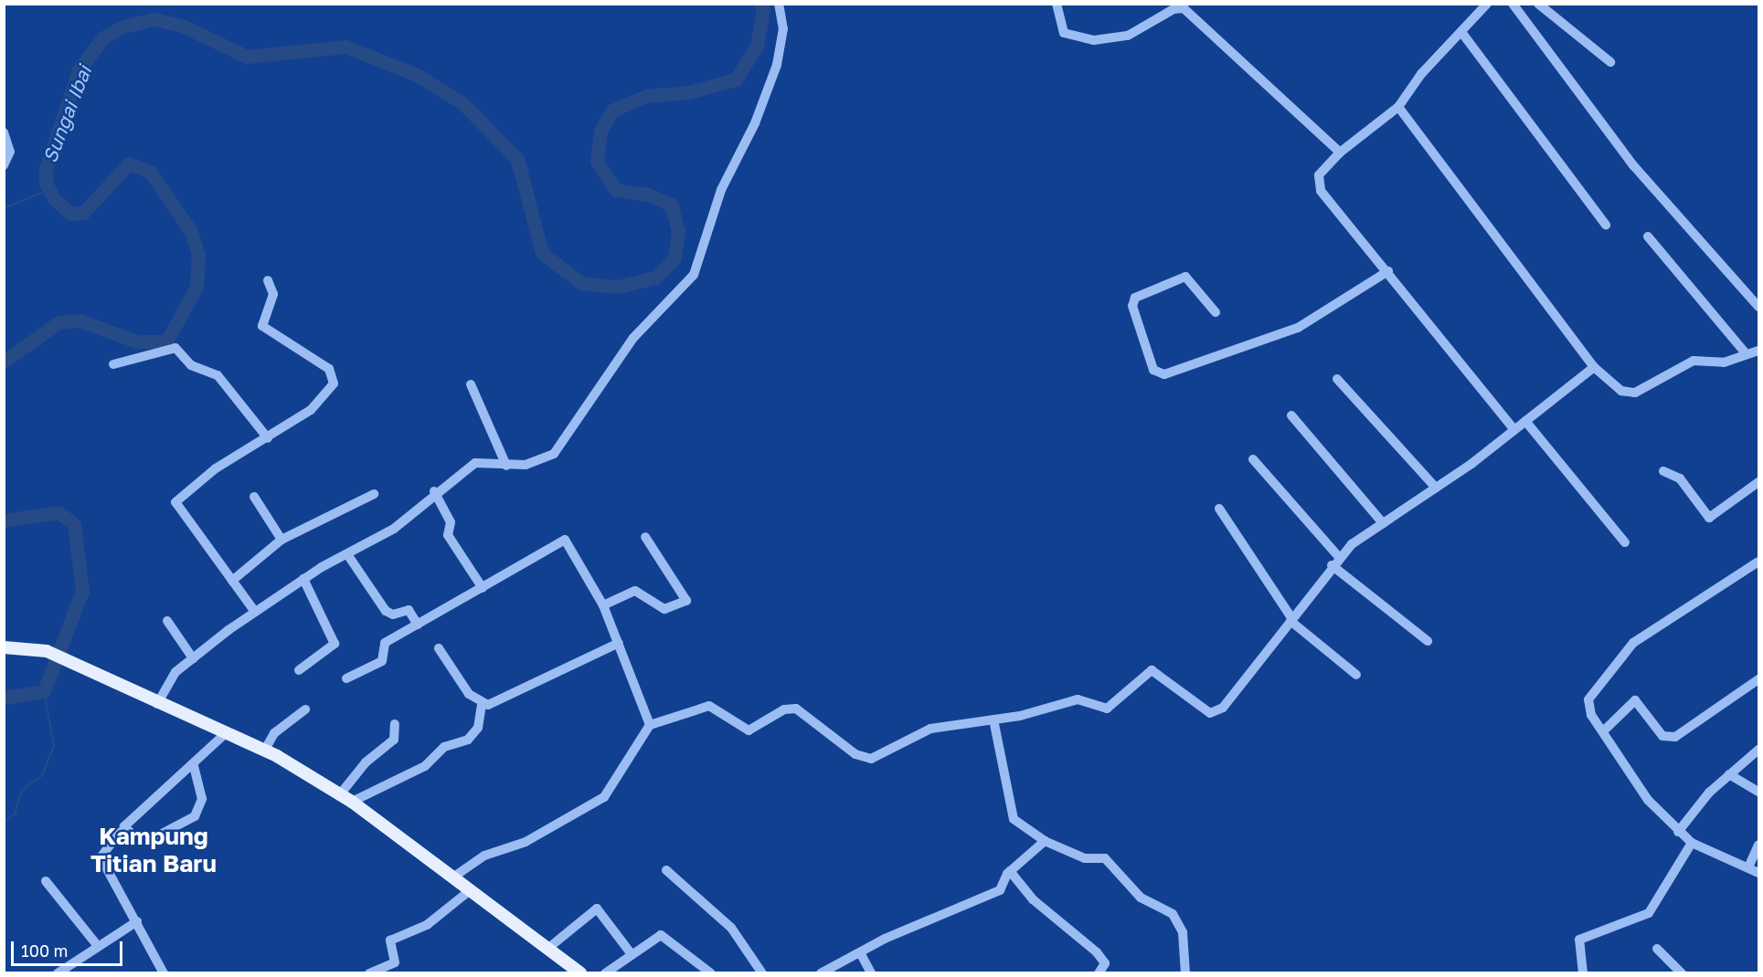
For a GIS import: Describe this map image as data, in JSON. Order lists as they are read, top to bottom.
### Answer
{
  "districts": ["Kampung Titian Baru"],
  "water": ["Sungai Ibai"],
  "scale_bar": "100 m"
}
